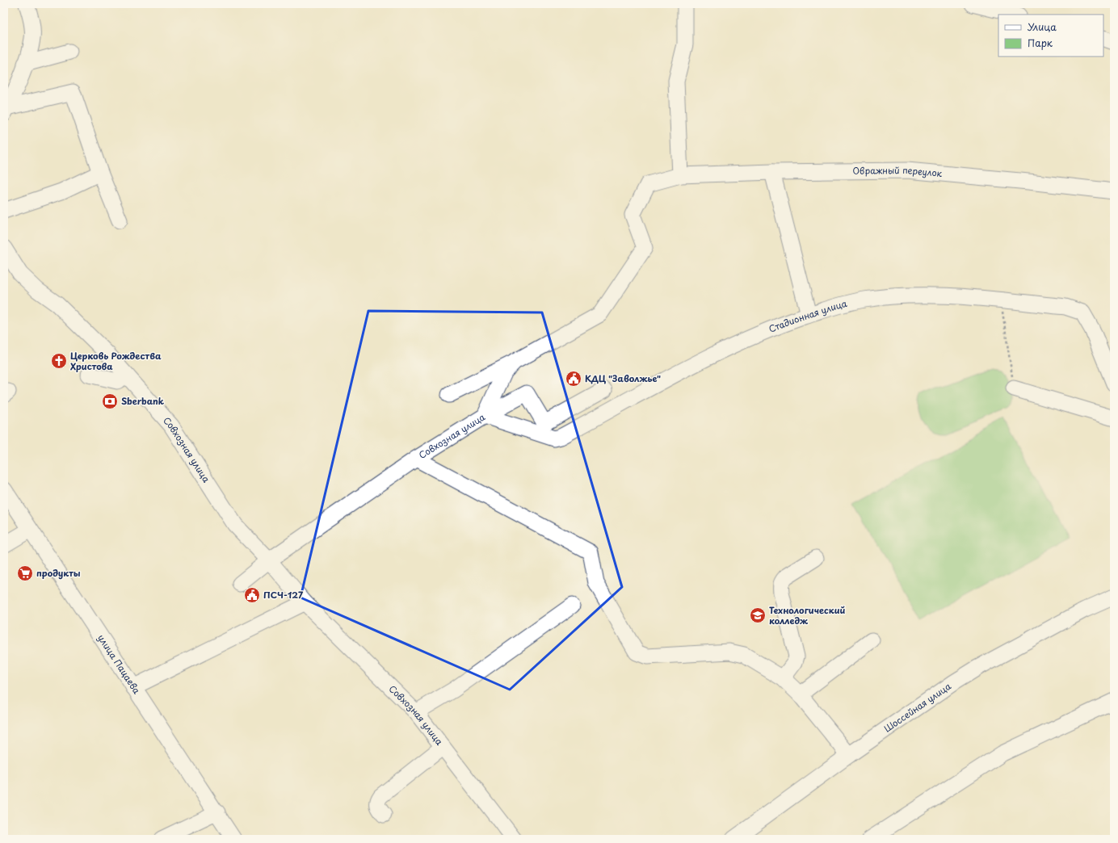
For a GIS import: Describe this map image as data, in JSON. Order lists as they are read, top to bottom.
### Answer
{
  "streets": {
    "street": [
      "Овражный переулок",
      "Стадионная улица",
      "Совхозная улица",
      "улица Пацаева",
      "Шоссейная улица"
    ]
  },
  "crossings": [
    ["Овражный переулок", "Совхозная улица"],
    ["Стадионная улица", "Совхозная улица"]
  ],
  "places": {
    "church": ["Церковь Рождества Христова"],
    "public building": ["КДЦ \"Заволжье\"", "ПСЧ-127"],
    "bank": ["Sberbank"],
    "supermarket": ["продукты"],
    "school or university": ["Технологический колледж"]
  },
  "legend": ["Улица", "Парк"]
}
